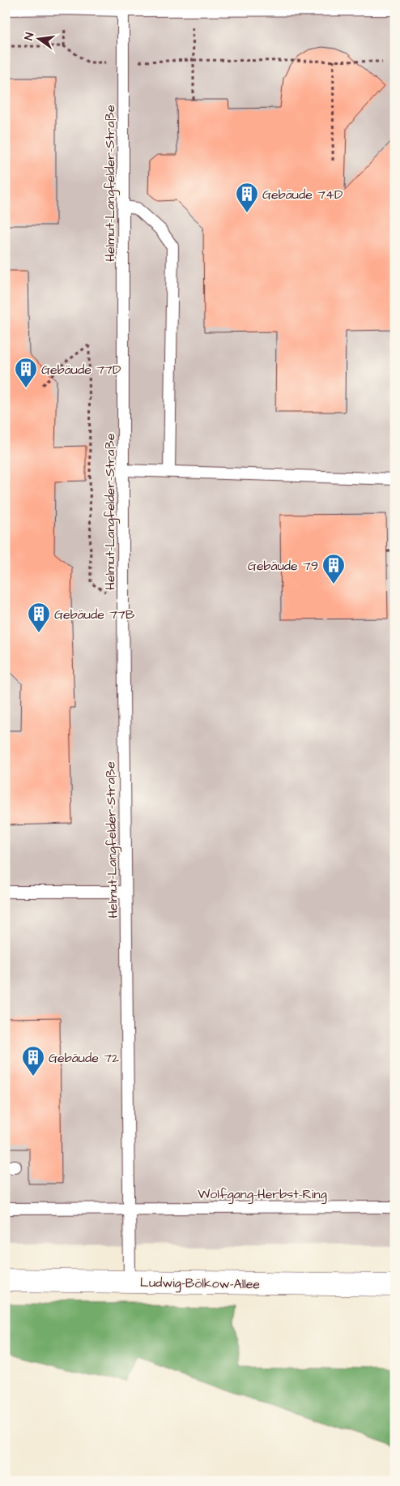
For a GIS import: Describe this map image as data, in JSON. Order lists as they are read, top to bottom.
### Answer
{
  "streets": {
    "street": ["Ludwig-Bölkow-Allee"],
    "lane": ["Helmut-Langfelder-Straße", "Wolfgang-Herbst-Ring"]
  },
  "crossings": [
    ["Helmut-Langfelder-Straße", "Wolfgang-Herbst-Ring"],
    ["Helmut-Langfelder-Straße", "Ludwig-Bölkow-Allee"]
  ],
  "places": {
    "building": [
      "Gebäude 74D",
      "Gebäude 77D",
      "Gebäude 79",
      "Gebäude 77B",
      "Gebäude 72"
    ]
  },
  "north": "left"
}
